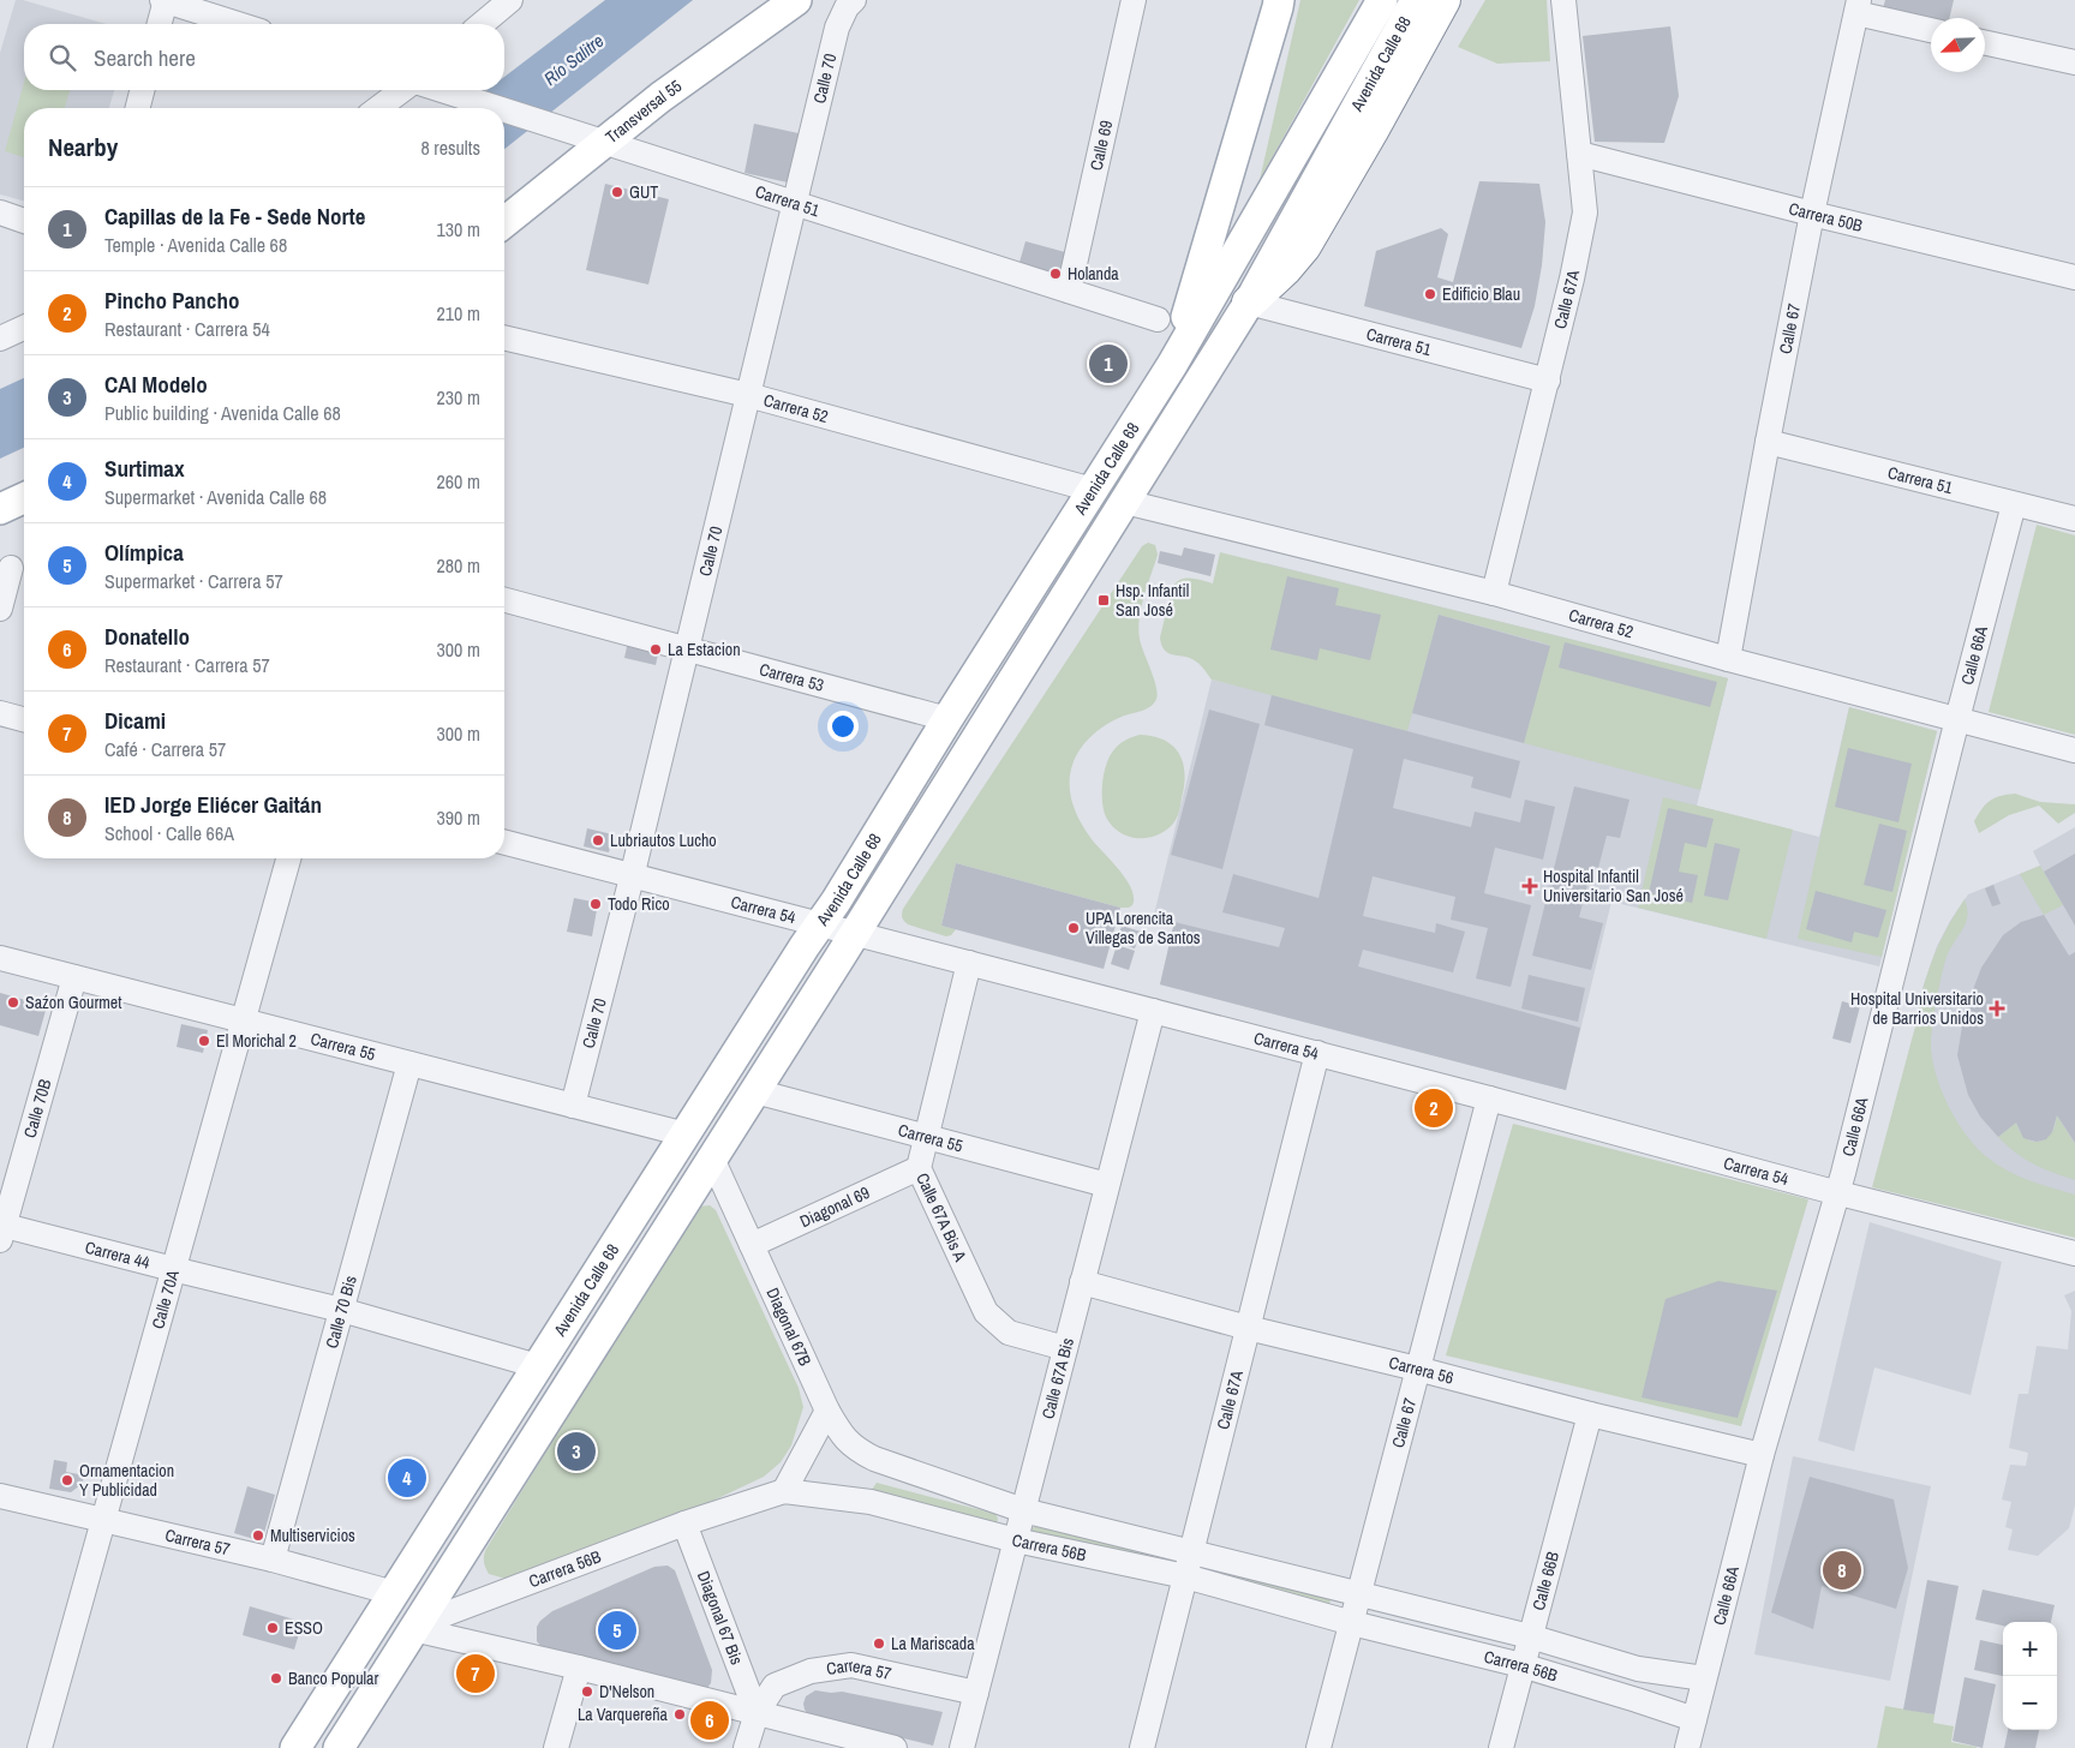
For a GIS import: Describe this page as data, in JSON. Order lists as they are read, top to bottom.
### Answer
{
  "streets": {
    "main road": ["Avenida Calle 68", "Transversal 55"],
    "street": [
      "Calle 70",
      "Calle 69",
      "Carrera 51",
      "Carrera 50B",
      "Calle 67A",
      "Calle 67",
      "Carrera 52",
      "Calle 66A",
      "Carrera 53",
      "Carrera 54",
      "Carrera 55",
      "Calle 70B",
      "Diagonal 69",
      "Calle 67A Bis A",
      "Carrera 44",
      "Calle 70A",
      "Calle 70 Bis",
      "Diagonal 67B",
      "Carrera 56",
      "Calle 67A Bis",
      "Carrera 57",
      "Carrera 56B",
      "Calle 66B",
      "Diagonal 67 Bis"
    ]
  },
  "crossings": [
    ["Avenida Calle 68", "Carrera 51"],
    ["Avenida Calle 68", "Carrera 52"],
    ["Avenida Calle 68", "Carrera 53"],
    ["Avenida Calle 68", "Carrera 54"],
    ["Avenida Calle 68", "Carrera 55"],
    ["Avenida Calle 68", "Diagonal 67B"],
    ["Avenida Calle 68", "Carrera 57"],
    ["Avenida Calle 68", "Carrera 56B"],
    ["Calle 70", "Carrera 51"],
    ["Calle 70", "Carrera 52"],
    ["Calle 70", "Carrera 53"],
    ["Calle 70", "Carrera 54"],
    ["Calle 70", "Carrera 55"],
    ["Transversal 55", "Carrera 51"],
    ["Calle 69", "Carrera 51"],
    ["Carrera 51", "Calle 67A"],
    ["Carrera 51", "Calle 67"],
    ["Carrera 51", "Calle 66A"],
    ["Carrera 50B", "Calle 67A"],
    ["Carrera 50B", "Calle 67"],
    ["Calle 67A", "Carrera 52"],
    ["Calle 67A", "Carrera 54"],
    ["Calle 67A", "Carrera 56"],
    ["Calle 67A", "Carrera 56B"],
    ["Calle 67", "Carrera 52"],
    ["Calle 67", "Carrera 54"],
    ["Calle 67", "Carrera 56"],
    ["Calle 67", "Carrera 56B"],
    ["Carrera 52", "Calle 66A"],
    ["Calle 66A", "Carrera 54"],
    ["Calle 66A", "Carrera 56"],
    ["Calle 66A", "Carrera 56B"],
    ["Carrera 54", "Calle 67A Bis A"],
    ["Carrera 54", "Calle 67A Bis"],
    ["Carrera 55", "Calle 70B"],
    ["Carrera 55", "Calle 67A Bis A"],
    ["Carrera 55", "Calle 70A"],
    ["Carrera 55", "Calle 70 Bis"],
    ["Carrera 55", "Calle 67A Bis"],
    ["Calle 70B", "Carrera 44"],
    ["Diagonal 69", "Calle 67A Bis A"],
    ["Diagonal 69", "Diagonal 67B"],
    ["Calle 67A Bis A", "Calle 67A Bis"],
    ["Carrera 44", "Calle 70A"],
    ["Carrera 44", "Calle 70 Bis"],
    ["Calle 70A", "Carrera 57"],
    ["Calle 70 Bis", "Carrera 57"],
    ["Diagonal 67B", "Carrera 56B"],
    ["Carrera 56", "Calle 67A Bis"],
    ["Carrera 56", "Calle 66B"],
    ["Calle 67A Bis", "Carrera 57"],
    ["Calle 67A Bis", "Carrera 56B"],
    ["Carrera 57", "Diagonal 67 Bis"],
    ["Carrera 56B", "Calle 66B"],
    ["Carrera 56B", "Diagonal 67 Bis"]
  ],
  "water": ["Río Salitre"],
  "places": {
    "other": [
      "GUT",
      "Holanda",
      "Edificio Blau",
      "La Estacion",
      "Lubriautos Lucho",
      "Todo Rico",
      "UPA Lorencita Villegas de Santos",
      "Saźon Gourmet",
      "El Morichal 2",
      "Ornamentacion Y Publicidad",
      "Multiservicios",
      "ESSO",
      "La Mariscada",
      "Banco Popular",
      "D'Nelson",
      "La Varquereña"
    ],
    "transit": ["Hsp. Infantil San José"],
    "health": ["Hospital Infantil Universitario San José", "Hospital Universitario de Barrios Unidos"]
  },
  "north": "bottom left",
  "page": {
    "search": "Search here",
    "heading": ["Nearby", "8 results"],
    "list": [
      {
        "mark": "1",
        "name": "Capillas de la Fe - Sede Norte",
        "note": "Temple · Avenida Calle 68",
        "value": "130 m"
      },
      {
        "mark": "2",
        "name": "Pincho Pancho",
        "note": "Restaurant · Carrera 54",
        "value": "210 m"
      },
      {
        "mark": "3",
        "name": "CAI Modelo",
        "note": "Public building · Avenida Calle 68",
        "value": "230 m"
      },
      {
        "mark": "4",
        "name": "Surtimax",
        "note": "Supermarket · Avenida Calle 68",
        "value": "260 m"
      },
      {
        "mark": "5",
        "name": "Olímpica",
        "note": "Supermarket · Carrera 57",
        "value": "280 m"
      },
      {
        "mark": "6",
        "name": "Donatello",
        "note": "Restaurant · Carrera 57",
        "value": "300 m"
      },
      {
        "mark": "7",
        "name": "Dicami",
        "note": "Café · Carrera 57",
        "value": "300 m"
      },
      {
        "mark": "8",
        "name": "IED Jorge Eliécer Gaitán",
        "note": "School · Calle 66A",
        "value": "390 m"
      }
    ],
    "pins": [
      "1",
      "2",
      "3",
      "4",
      "8",
      "5",
      "7",
      "6"
    ],
    "map_buttons": ["+", "−"]
  }
}
